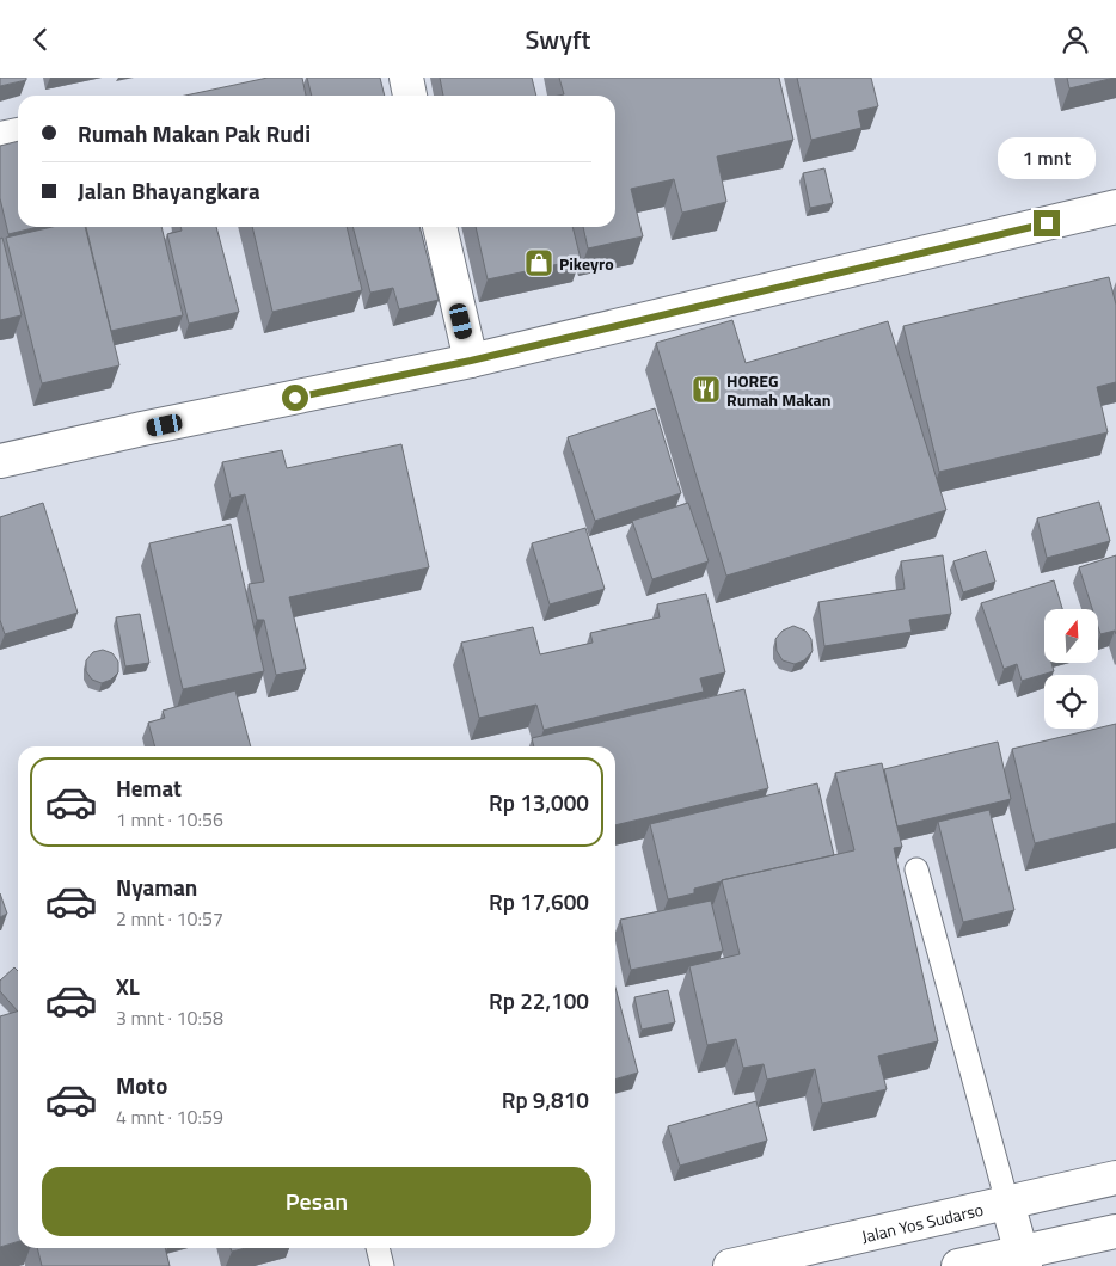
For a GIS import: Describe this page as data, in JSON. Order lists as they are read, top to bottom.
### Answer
{
  "streets": {
    "main road": ["Jalan Yos Sudarso"]
  },
  "places": {
    "shop": ["Pikeyro"],
    "restaurant": ["HOREG Rumah Makan"]
  },
  "north": "top",
  "page": {
    "header": "Swyft",
    "banner": ["Rumah Makan Pak Rudi", "Jalan Bhayangkara"],
    "bubble": "1 mnt",
    "list": [
      {
        "name": "Hemat",
        "note": "1 mnt · 10:56",
        "value": "Rp 13,000"
      },
      {
        "name": "Nyaman",
        "note": "2 mnt · 10:57",
        "value": "Rp 17,600"
      },
      {
        "name": "XL",
        "note": "3 mnt · 10:58",
        "value": "Rp 22,100"
      },
      {
        "name": "Moto",
        "note": "4 mnt · 10:59",
        "value": "Rp 9,810"
      }
    ],
    "buttons": "Pesan"
  }
}
